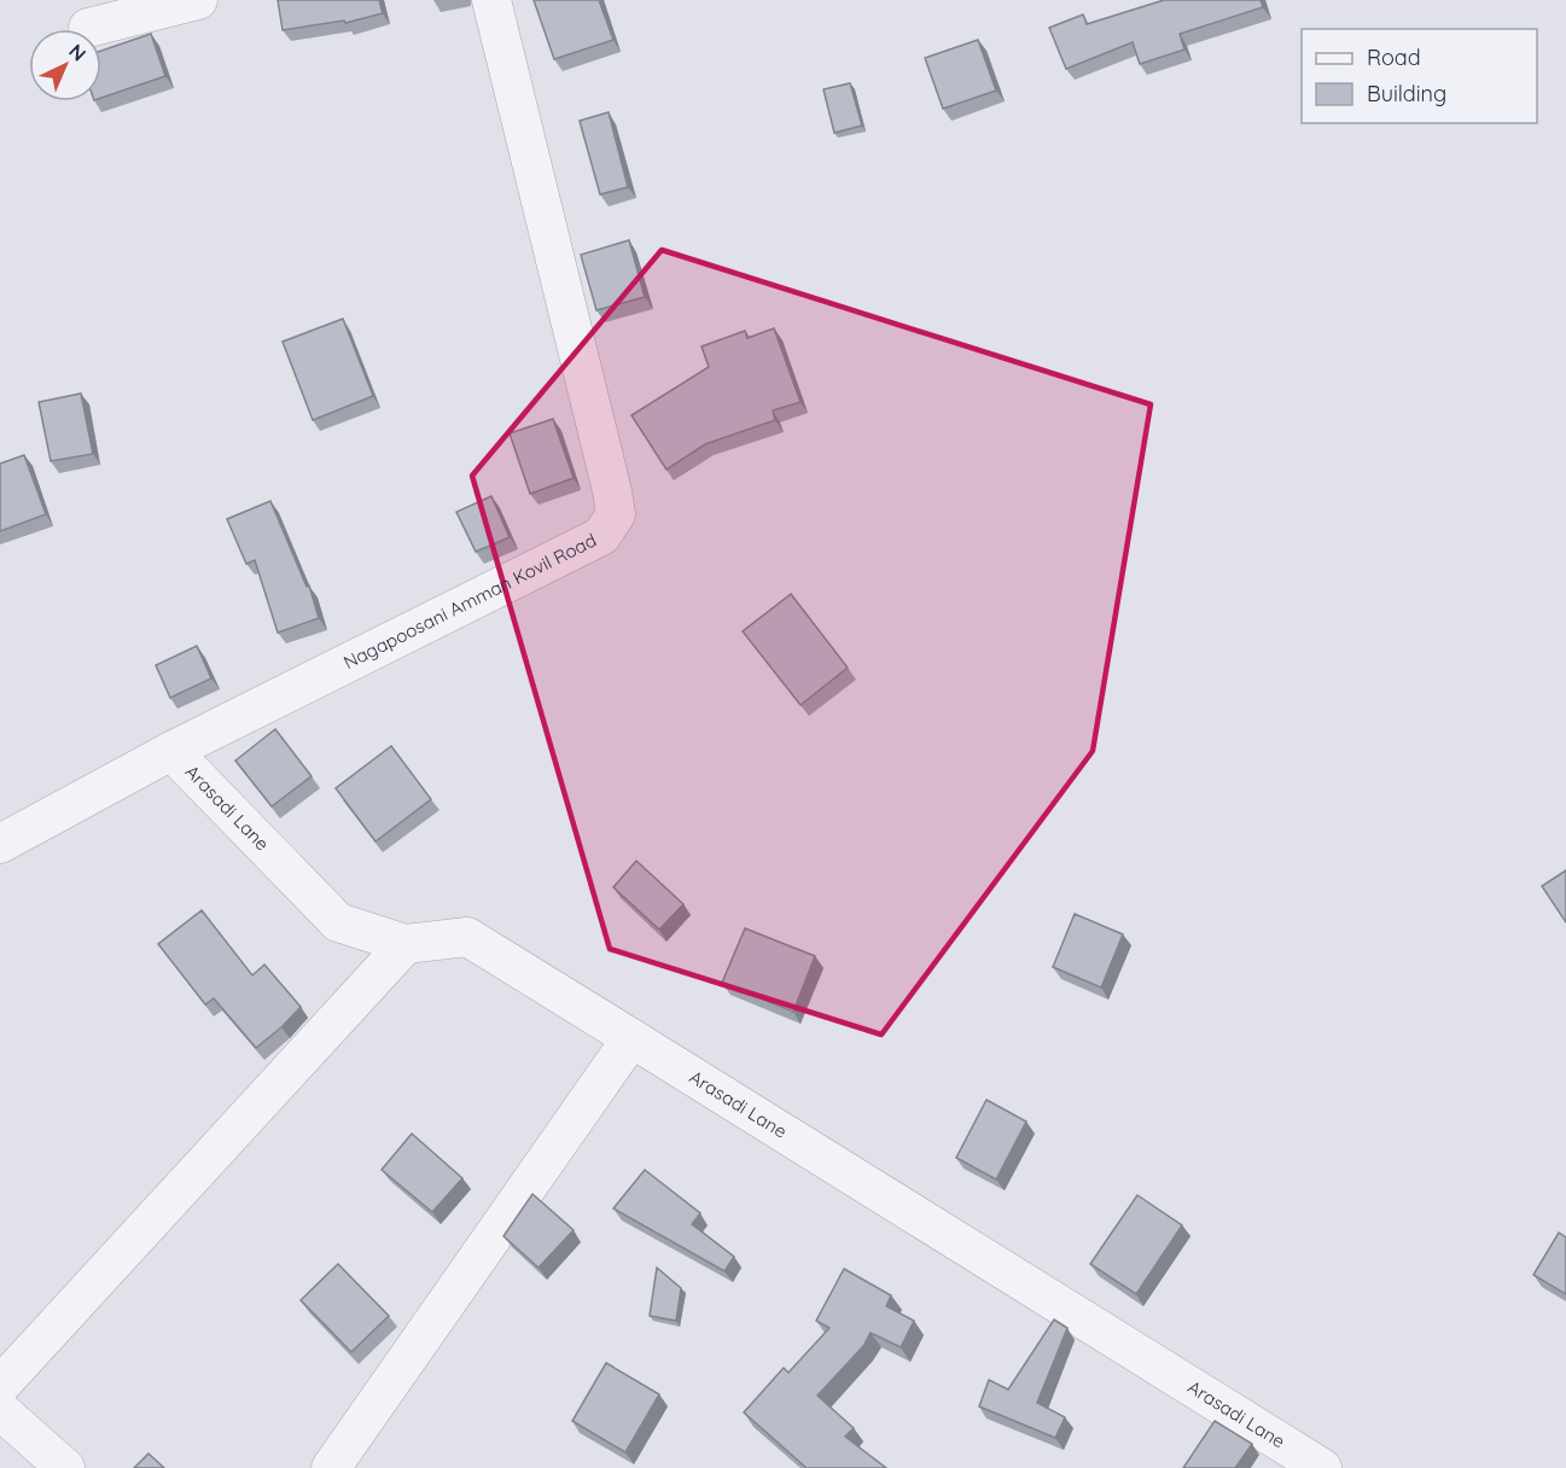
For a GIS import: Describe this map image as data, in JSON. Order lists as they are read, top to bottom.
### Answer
{
  "streets": {
    "street": ["Nagapoosani Amman Kovil Road", "Arasadi Lane"]
  },
  "crossings": [
    ["Nagapoosani Amman Kovil Road", "Arasadi Lane"]
  ],
  "legend": ["Road", "Building"],
  "north": "top right"
}
